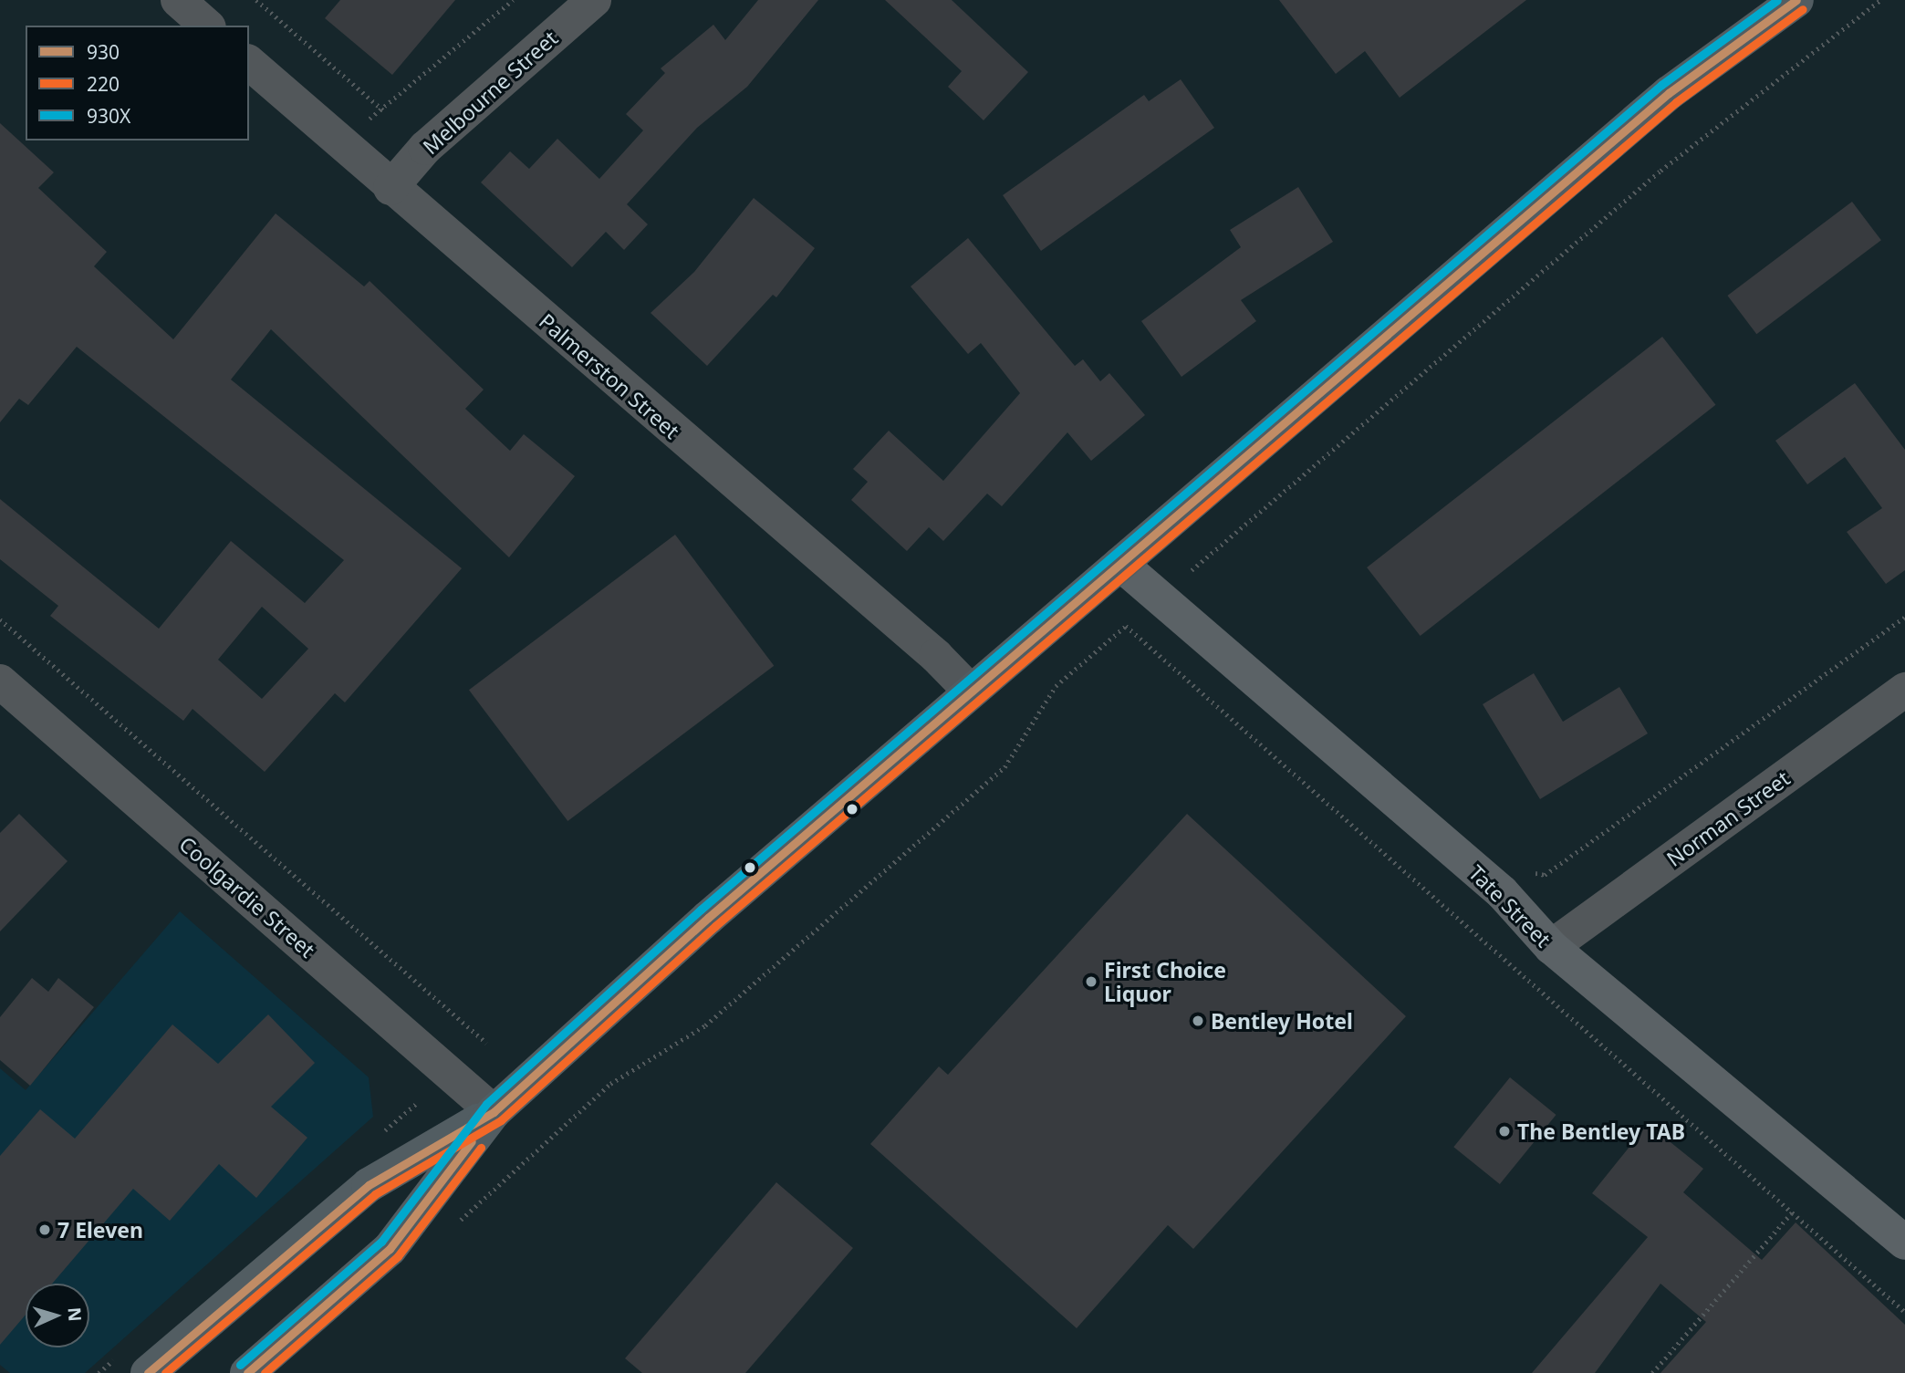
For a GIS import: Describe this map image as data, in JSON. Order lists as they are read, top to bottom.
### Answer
{
  "streets": {
    "street": [
      "Melbourne Street",
      "Palmerston Street",
      "Norman Street",
      "Coolgardie Street",
      "Tate Street"
    ]
  },
  "crossings": [
    ["Melbourne Street", "Palmerston Street"],
    ["Norman Street", "Tate Street"]
  ],
  "places": [
    "First Choice Liquor",
    "Bentley Hotel",
    "The Bentley TAB",
    "7 Eleven"
  ],
  "lines": ["transit line 930", "transit line 930X", "transit line 220"],
  "legend": ["930", "220", "930X"],
  "north": "right"
}
